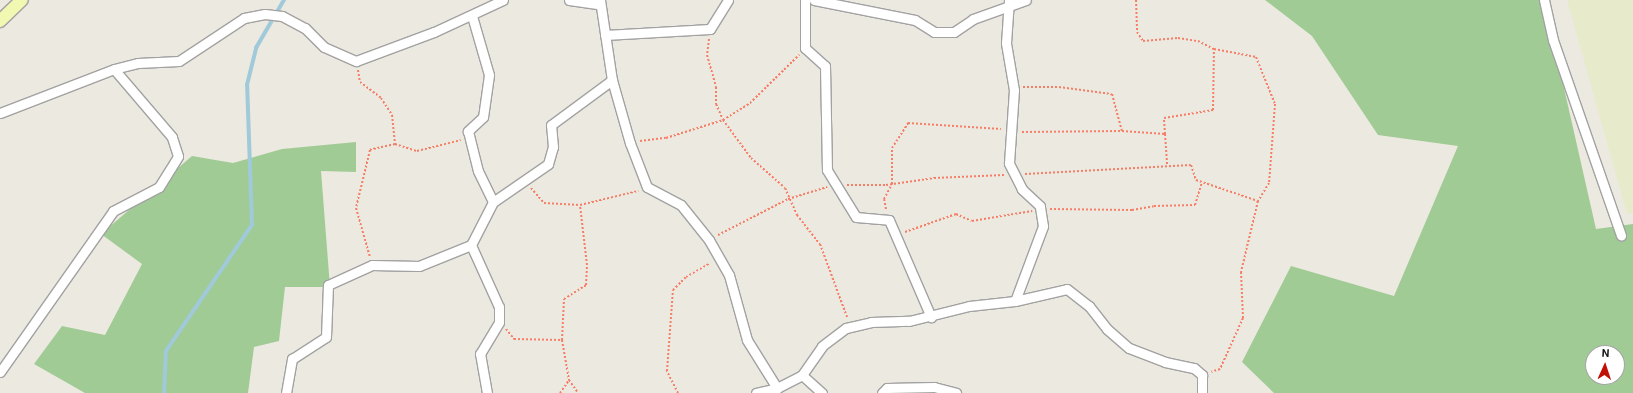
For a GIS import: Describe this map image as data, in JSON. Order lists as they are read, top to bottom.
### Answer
{
  "north": "top"
}
